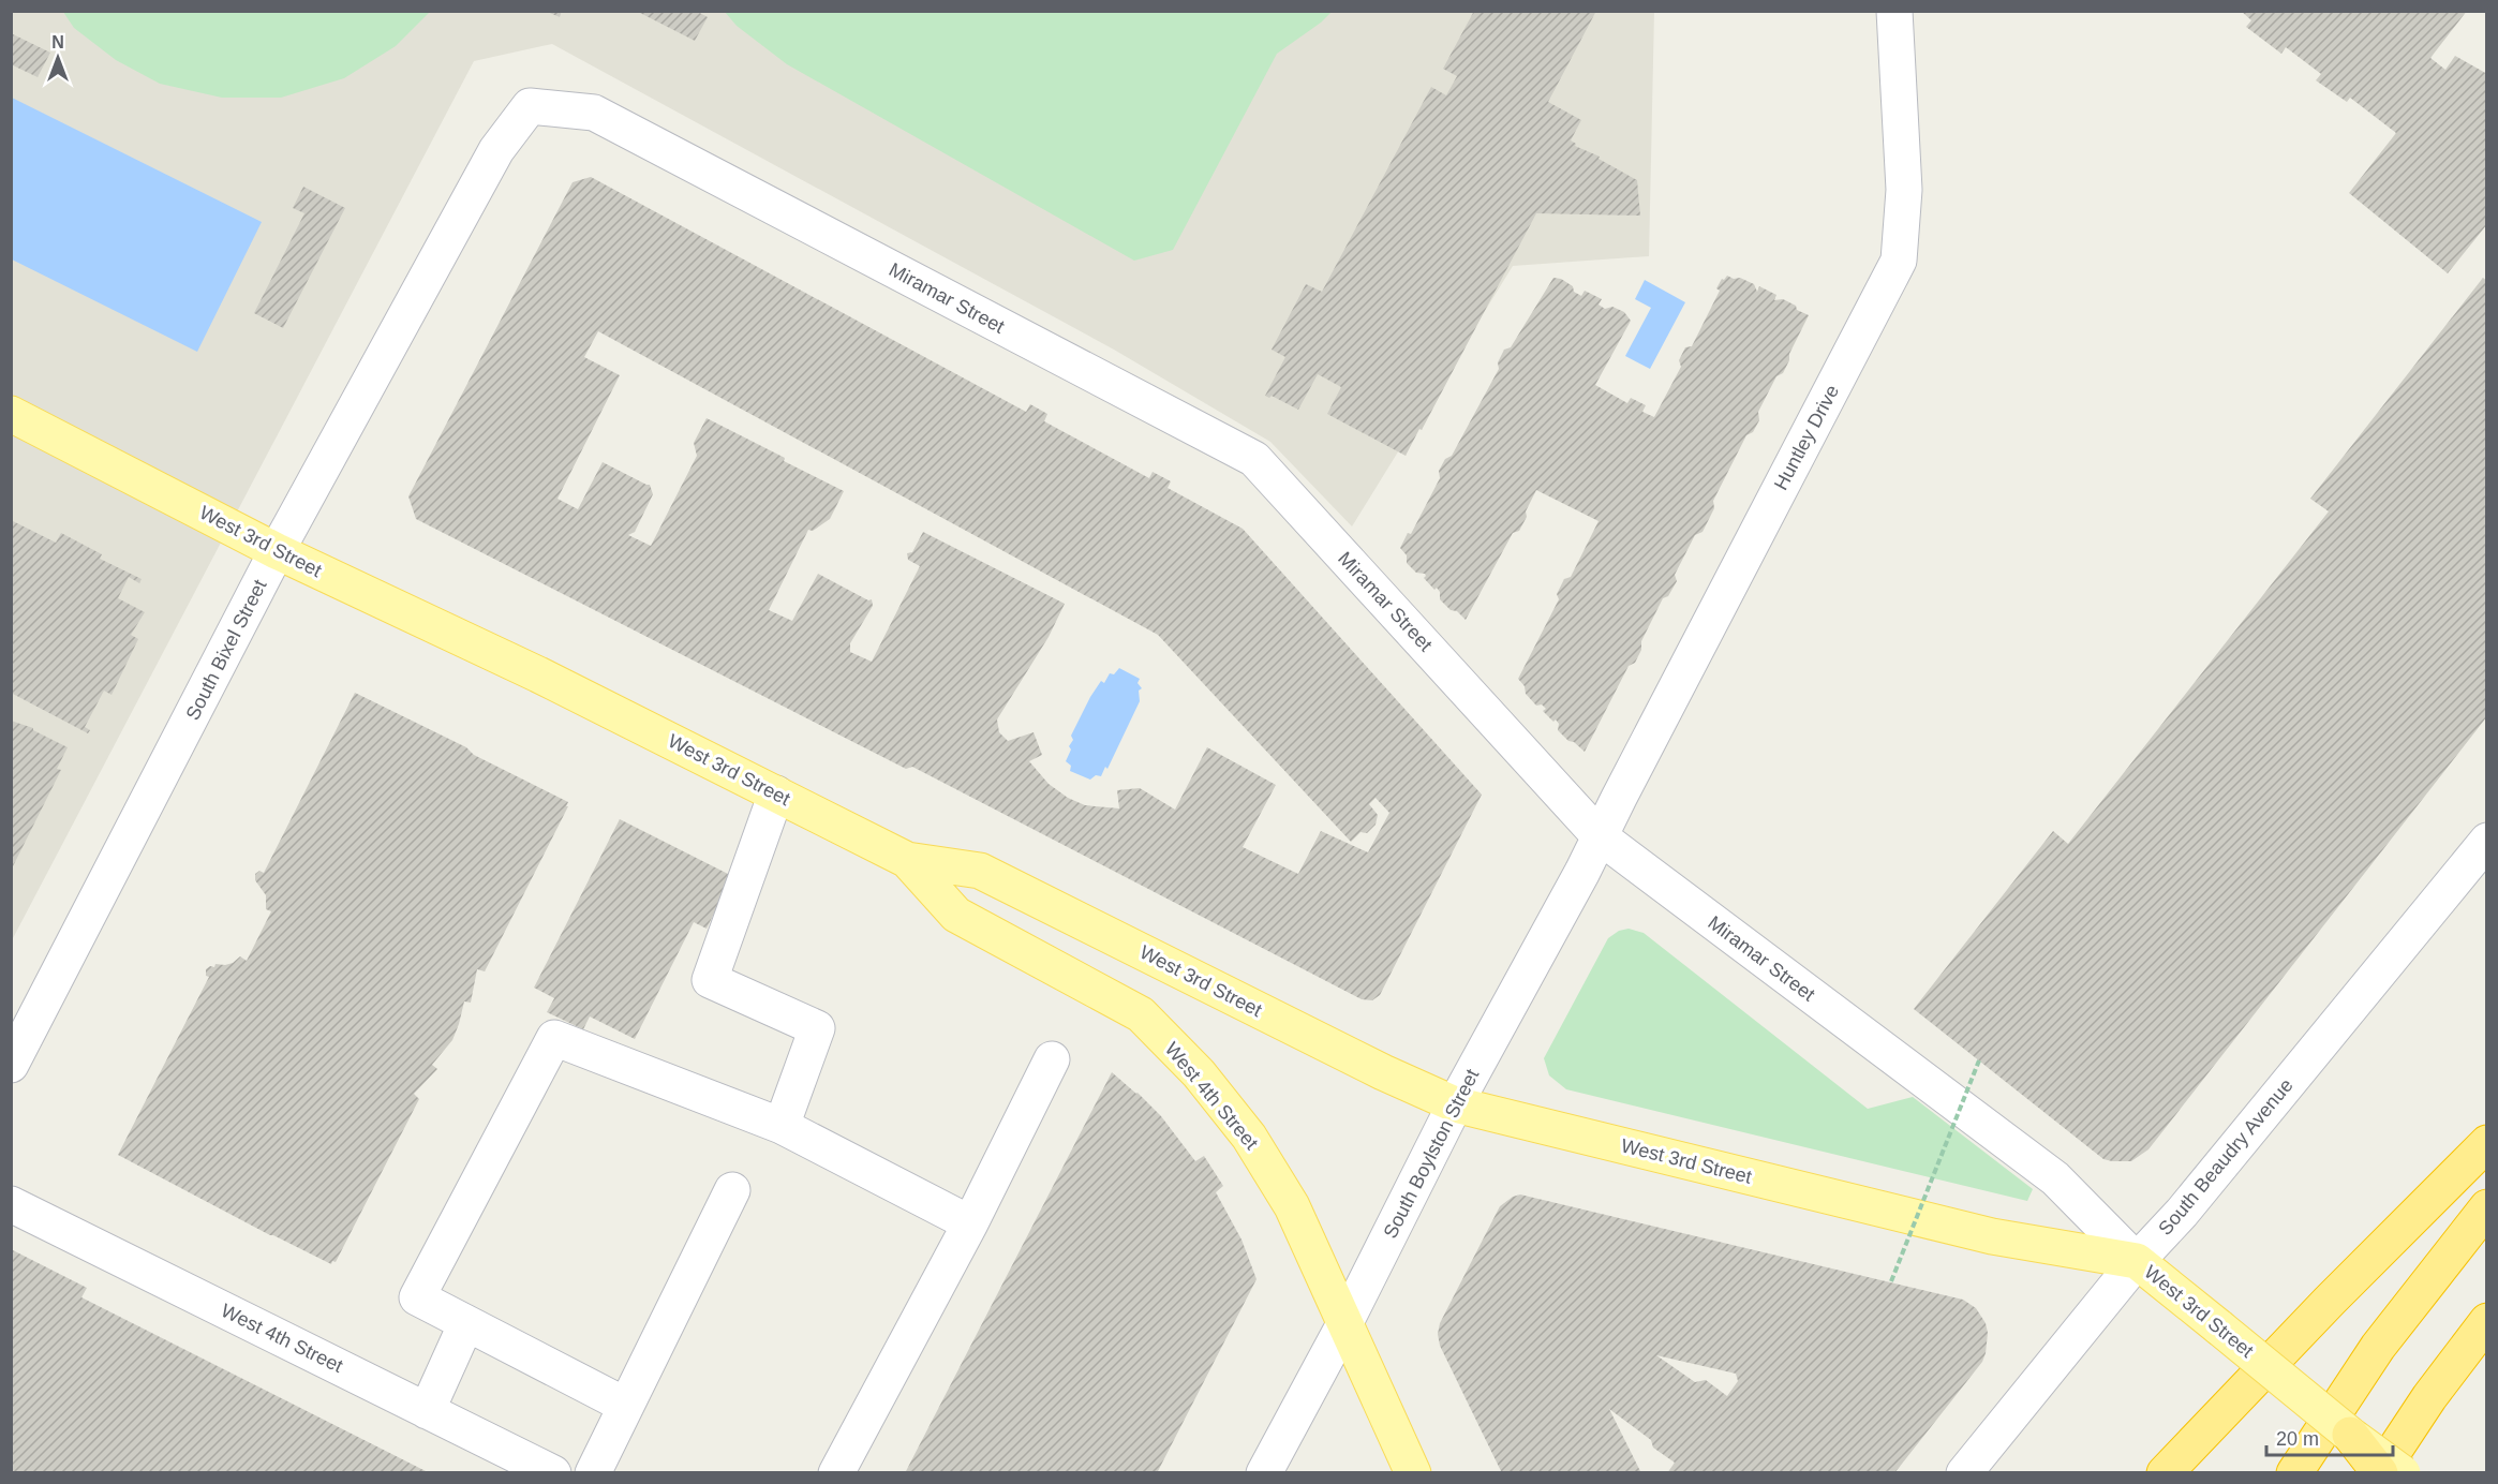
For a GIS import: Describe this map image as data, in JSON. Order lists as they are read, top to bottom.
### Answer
{
  "streets": {
    "main road": ["West 3rd Street", "West 4th Street"],
    "street": [
      "Miramar Street",
      "Huntley Drive",
      "South Bixel Street",
      "South Boylston Street",
      "South Beaudry Avenue"
    ]
  },
  "crossings": [
    ["Miramar Street", "Huntley Drive"],
    ["Miramar Street", "West 3rd Street"],
    ["Miramar Street", "South Bixel Street"],
    ["Miramar Street", "South Boylston Street"],
    ["Miramar Street", "South Beaudry Avenue"],
    ["Huntley Drive", "South Boylston Street"],
    ["West 3rd Street", "South Bixel Street"],
    ["West 3rd Street", "West 4th Street"],
    ["West 3rd Street", "South Boylston Street"],
    ["West 3rd Street", "South Beaudry Avenue"],
    ["West 4th Street", "South Boylston Street"]
  ],
  "scale_bar": "20 m",
  "north": "top"
}
